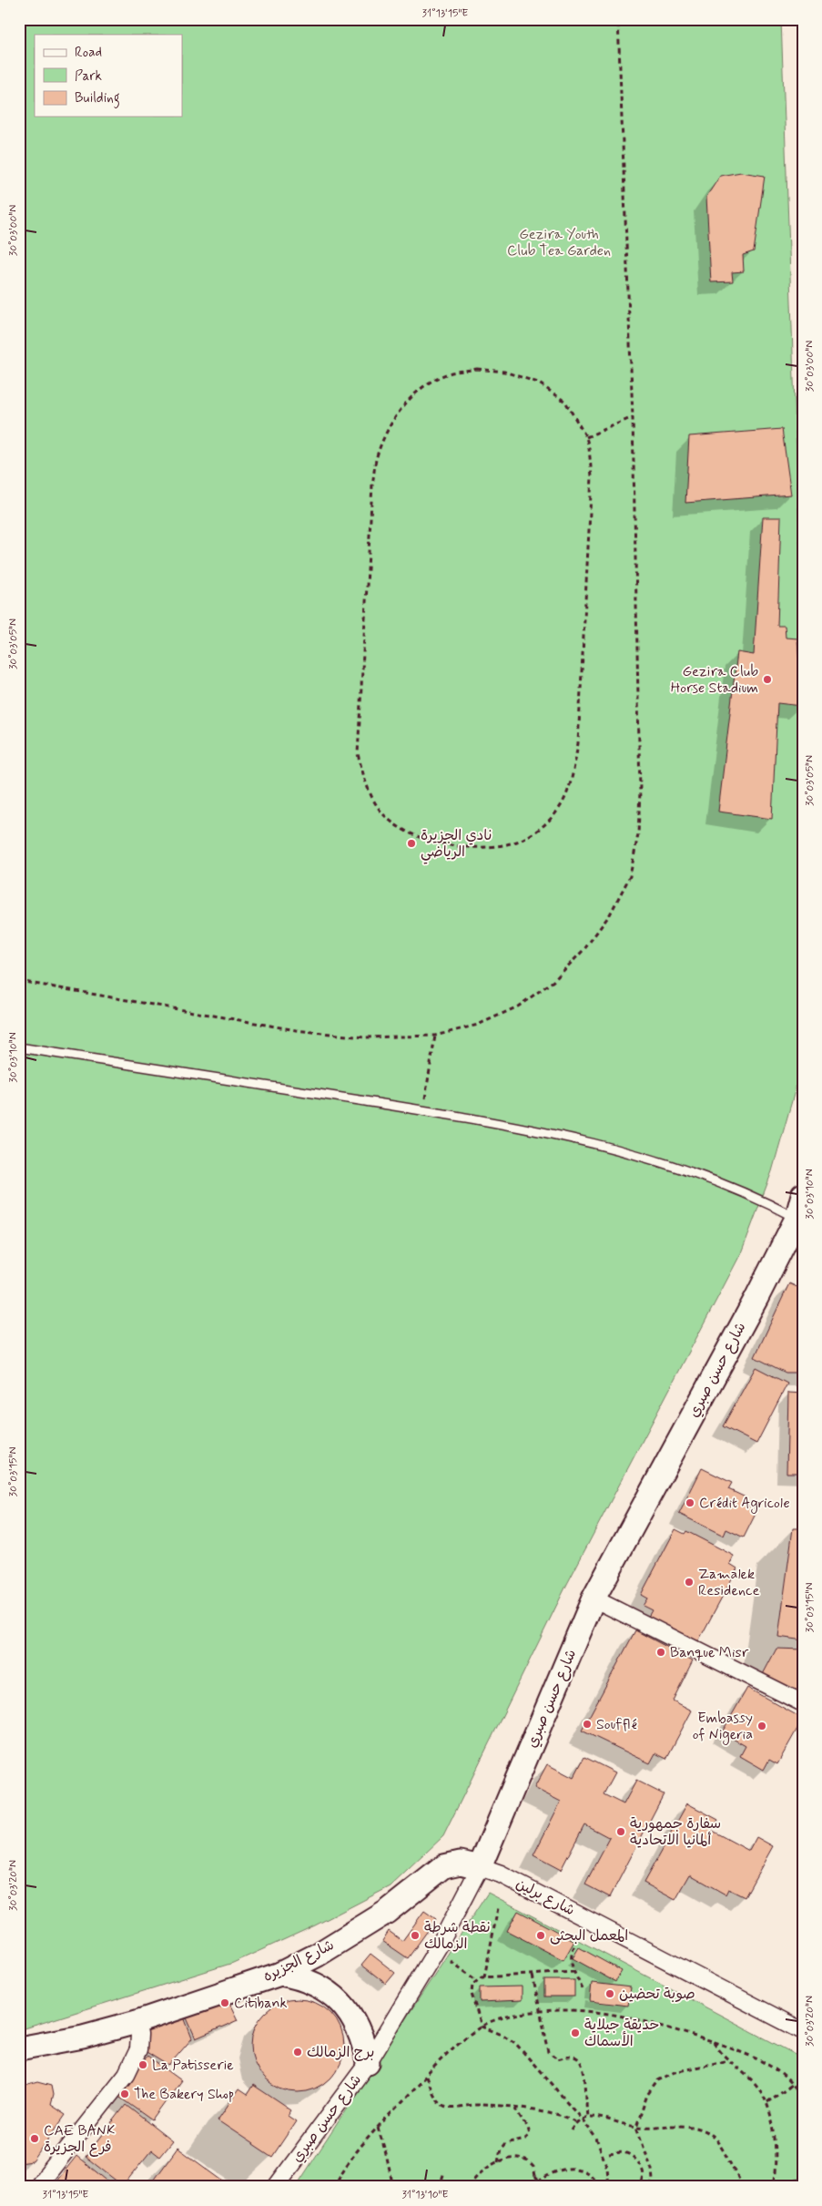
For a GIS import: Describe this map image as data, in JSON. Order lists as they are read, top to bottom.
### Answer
{
  "streets": {
    "street": ["شارع حسن صبري", "شارع برلين", "شارع الجزيره"]
  },
  "crossings": [
    ["شارع حسن صبري", "شارع برلين"],
    ["شارع حسن صبري", "شارع الجزيره"],
    ["شارع برلين", "شارع الجزيره"]
  ],
  "parks": ["Gezira Youth Club Tea Garden"],
  "places": [
    "Gezira Club Horse Stadium",
    "نادي الجزيرة الرياضي",
    "Crédit Agricole",
    "Zamalek Residence",
    "Banque Misr",
    "Soufflé",
    "Embassy of Nigeria",
    "سفارة جمهورية ألمانيا الاتحادية",
    "نقطة شرطة الزمالك",
    "المعمل البحثى",
    "صوبة تحضين",
    "Citibank",
    "حديقة جيلاية الأسماك",
    "برج الزمالك",
    "La Patisserie",
    "The Bakery Shop",
    "CAE BANK فرع الجزيرة"
  ],
  "legend": ["Road", "Park", "Building"],
  "coordinates": [
    "31°13'15\"E",
    "30°03'00\"N",
    "30°03'05\"N",
    "30°03'10\"N",
    "30°03'15\"N",
    "30°03'20\"N",
    "31°13'10\"E"
  ]
}
